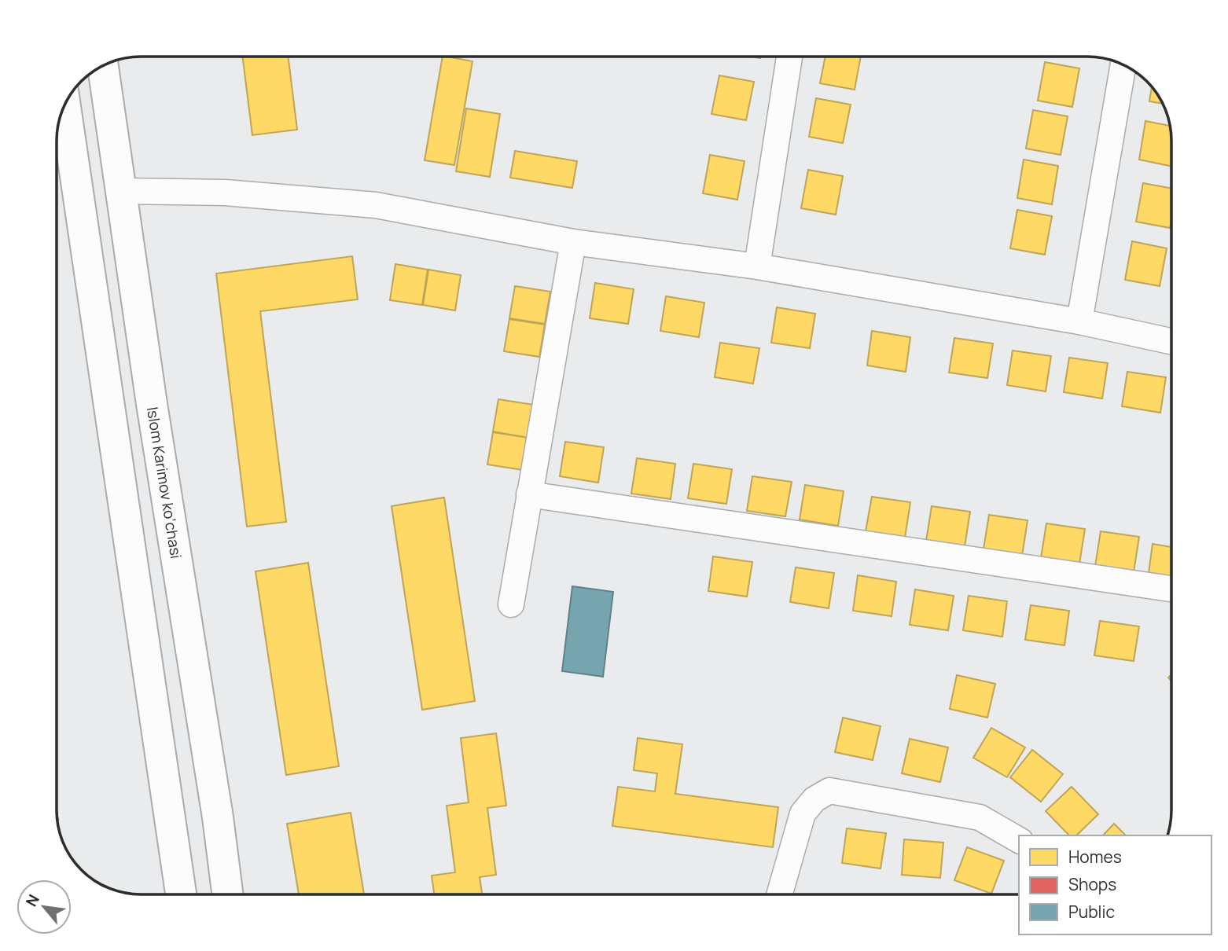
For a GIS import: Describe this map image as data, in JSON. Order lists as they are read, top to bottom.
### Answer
{
  "streets": {
    "main road": ["Islom Karimov ko‘chasi"]
  },
  "legend": ["Homes", "Shops", "Public"],
  "north": "top left"
}
